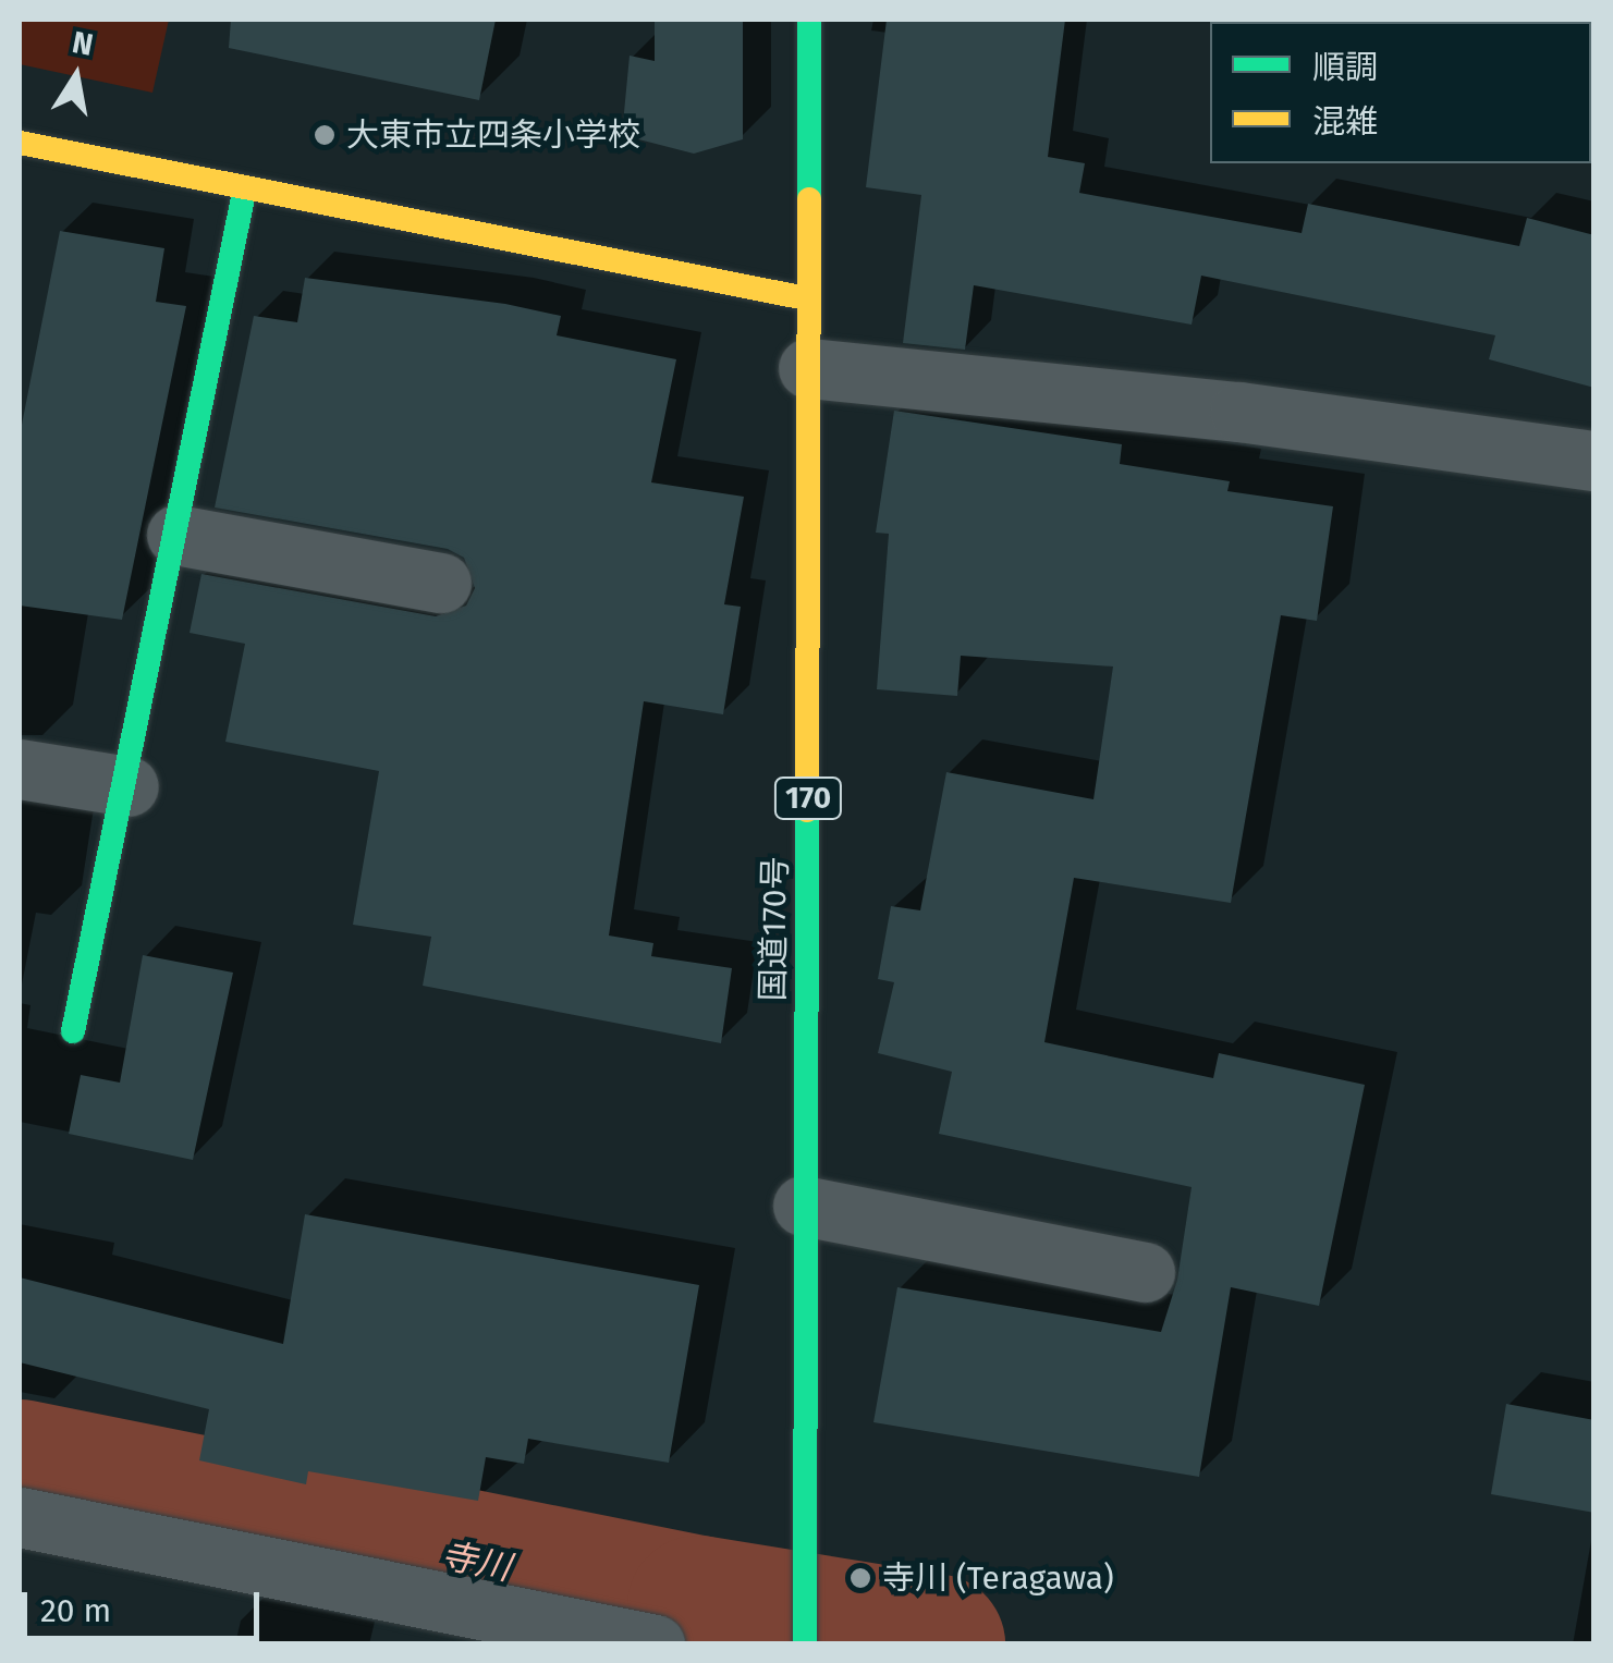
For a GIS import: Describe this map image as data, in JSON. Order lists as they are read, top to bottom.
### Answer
{
  "streets": {
    "main road": ["170", "国道170号"]
  },
  "water": ["寺川"],
  "places": ["大東市立四条小学校", "寺川 (Teragawa)"],
  "legend": ["順調", "混雑"],
  "scale_bar": "20 m",
  "north": "top"
}
